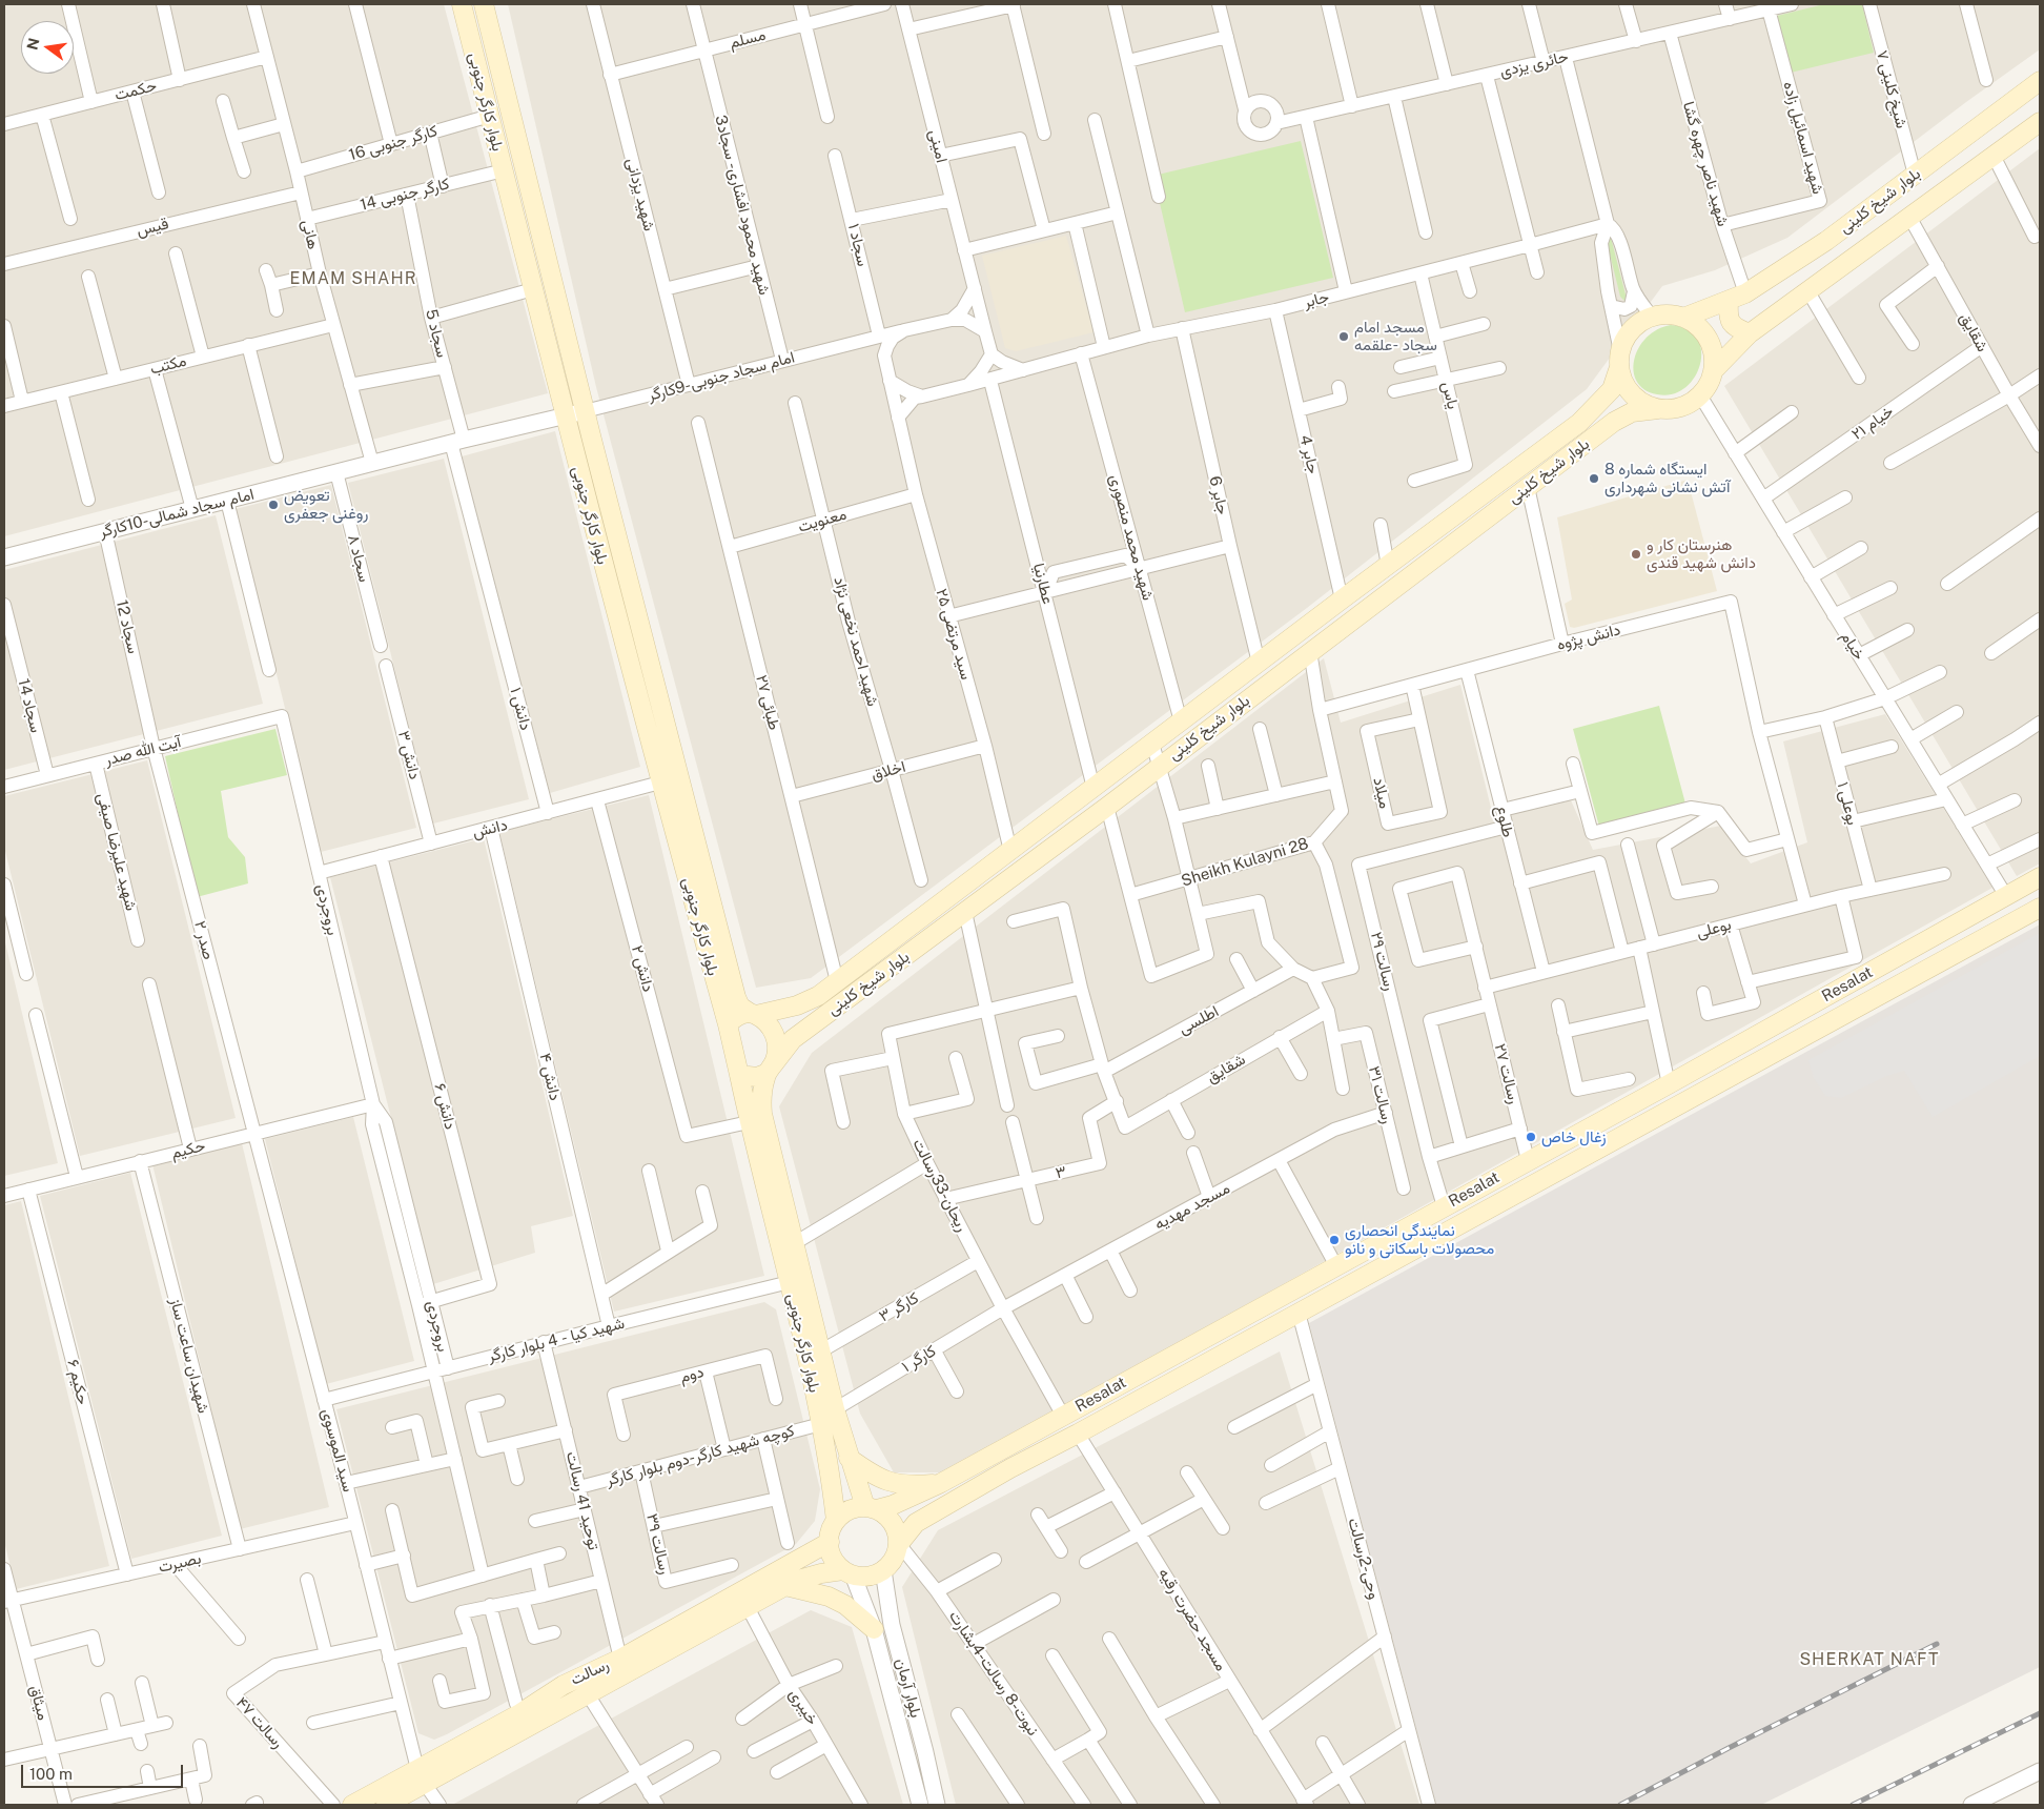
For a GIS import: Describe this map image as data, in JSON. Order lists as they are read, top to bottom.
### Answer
{
  "streets": {
    "main road": [
      "بلوار کارگر جنوبی",
      "بلوار شیخ کلینی",
      "Resalat",
      "رسالت"
    ],
    "street": [
      "مسلم",
      "حائری یزدی",
      "شیخ کلینی ۷",
      "حکمت",
      "شهید اسمائیل زاده",
      "کارگر جنوبی 16",
      "امینی",
      "شهید ناصر چهره گشا",
      "کارگر جنوبی 14",
      "شهید یزدانی",
      "شهید محمود افشاری- سجاد3",
      "قیس",
      "هانی",
      "سجاد ۱",
      "جابر",
      "شقایق",
      "سجاد 5",
      "مکتب",
      "امام سجاد جنوبی-9کارگر",
      "یاس",
      "خیام ۲۱",
      "جابر 4",
      "جابر 6",
      "امام سجاد شمالی-10کارگر",
      "معنویت",
      "شهید محمد منصوری",
      "سجاد ۸",
      "عطارنیا",
      "سجاد 12",
      "۲۵ سید مرتضی",
      "دانش پژوه",
      "شهید احمد نخعی نژاد",
      "خیام",
      "طبائی ۲۷",
      "سجاد 14",
      "دانش ۱",
      "آیت الله صدر",
      "دانش ۳",
      "اخلاق",
      "میلاد",
      "۱ بوعلی",
      "طلوع",
      "دانش",
      "شهید علیرضا صیفی",
      "Sheikh Kulayni 28",
      "بروجردی",
      "بوعلی",
      "صدر ۲",
      "رسالت ۲۹",
      "دانش ۲",
      "اطلسی",
      "رسالت ۲۷",
      "دانش ۴",
      "رسالت ۳۱",
      "دانش ۶",
      "حکیم",
      "۳",
      "ریحان-33رسالت",
      "مسجد مهدیه",
      "کارگر ۳",
      "شهید کیا - 4 بلوار کارگر",
      "شهیدان ساعت ساز",
      "کارگر ۱",
      "دوم",
      "حکیم ۶",
      "سید الموسوی",
      "کوچه شهید کارگر-دوم بلوار کارگر",
      "توحید 41 رسالت",
      "رسالت ۳۹",
      "وحی-2رسالت",
      "بصیرت",
      "مسجد حضرت رقیه",
      "نبوت-8 رسالت-4بشارت",
      "بلوار آرمان",
      "میثاق",
      "خیبری",
      "رسالت ۴۷"
    ]
  },
  "crossings": [
    ["مسلم", "شهید یزدانی"],
    ["مسلم", "شهید محمود افشاری- سجاد3"],
    ["حائری یزدی", "شهید اسمائیل زاده"],
    ["حائری یزدی", "شهید ناصر چهره گشا"],
    ["شیخ کلینی ۷", "بلوار شیخ کلینی"],
    ["حکمت", "هانی"],
    ["بلوار کارگر جنوبی", "کارگر جنوبی 16"],
    ["بلوار کارگر جنوبی", "کارگر جنوبی 14"],
    ["بلوار کارگر جنوبی", "بلوار شیخ کلینی"],
    ["بلوار کارگر جنوبی", "امام سجاد جنوبی-9کارگر"],
    ["بلوار کارگر جنوبی", "امام سجاد شمالی-10کارگر"],
    ["بلوار کارگر جنوبی", "دانش"],
    ["بلوار کارگر جنوبی", "دانش ۲"],
    ["بلوار کارگر جنوبی", "Resalat"],
    ["بلوار کارگر جنوبی", "کارگر ۳"],
    ["بلوار کارگر جنوبی", "شهید کیا - 4 بلوار کارگر"],
    ["بلوار کارگر جنوبی", "کارگر ۱"],
    ["بلوار کارگر جنوبی", "کوچه شهید کارگر-دوم بلوار کارگر"],
    ["بلوار کارگر جنوبی", "رسالت"],
    ["بلوار کارگر جنوبی", "نبوت-8 رسالت-4بشارت"],
    ["بلوار کارگر جنوبی", "بلوار آرمان"],
    ["شهید اسمائیل زاده", "شهید ناصر چهره گشا"],
    ["کارگر جنوبی 16", "هانی"],
    ["امینی", "جابر"],
    ["امینی", "امام سجاد جنوبی-9کارگر"],
    ["امینی", "۲۵ سید مرتضی"],
    ["شهید ناصر چهره گشا", "بلوار شیخ کلینی"],
    ["کارگر جنوبی 14", "هانی"],
    ["کارگر جنوبی 14", "سجاد 5"],
    ["شهید یزدانی", "امام سجاد جنوبی-9کارگر"],
    ["بلوار شیخ کلینی", "شقایق"],
    ["بلوار شیخ کلینی", "جابر 4"],
    ["بلوار شیخ کلینی", "جابر 6"],
    ["بلوار شیخ کلینی", "شهید محمد منصوری"],
    ["بلوار شیخ کلینی", "عطارنیا"],
    ["بلوار شیخ کلینی", "۲۵ سید مرتضی"],
    ["بلوار شیخ کلینی", "خیام"],
    ["بلوار شیخ کلینی", "طبائی ۲۷"],
    ["بلوار شیخ کلینی", "Sheikh Kulayni 28"],
    ["شهید محمود افشاری- سجاد3", "امام سجاد جنوبی-9کارگر"],
    ["قیس", "هانی"],
    ["هانی", "مکتب"],
    ["هانی", "امام سجاد شمالی-10کارگر"],
    ["سجاد ۱", "امام سجاد جنوبی-9کارگر"],
    ["جابر", "امام سجاد جنوبی-9کارگر"],
    ["جابر", "یاس"],
    ["جابر", "جابر 4"],
    ["جابر", "جابر 6"],
    ["جابر", "شهید محمد منصوری"],
    ["جابر", "عطارنیا"],
    ["جابر", "۲۵ سید مرتضی"],
    ["شقایق", "خیام ۲۱"],
    ["شقایق", "۳"],
    ["سجاد 5", "امام سجاد شمالی-10کارگر"],
    ["سجاد 5", "دانش ۱"],
    ["امام سجاد جنوبی-9کارگر", "امام سجاد شمالی-10کارگر"],
    ["امام سجاد جنوبی-9کارگر", "۲۵ سید مرتضی"],
    ["خیام ۲۱", "خیام"],
    ["امام سجاد شمالی-10کارگر", "سجاد ۸"],
    ["امام سجاد شمالی-10کارگر", "سجاد 12"],
    ["معنویت", "۲۵ سید مرتضی"],
    ["معنویت", "شهید احمد نخعی نژاد"],
    ["معنویت", "طبائی ۲۷"],
    ["سجاد 12", "آیت الله صدر"],
    ["سجاد 12", "صدر ۲"],
    ["۲۵ سید مرتضی", "اخلاق"],
    ["دانش پژوه", "میلاد"],
    ["دانش پژوه", "طلوع"],
    ["دانش پژوه", "Sheikh Kulayni 28"],
    ["شهید احمد نخعی نژاد", "اخلاق"],
    ["خیام", "Resalat"],
    ["طبائی ۲۷", "اخلاق"],
    ["سجاد 14", "آیت الله صدر"],
    ["دانش ۱", "دانش"],
    ["آیت الله صدر", "شهید علیرضا صیفی"],
    ["آیت الله صدر", "بروجردی"],
    ["آیت الله صدر", "صدر ۲"],
    ["دانش ۳", "دانش"],
    ["۱ بوعلی", "بوعلی"],
    ["طلوع", "بوعلی"],
    ["طلوع", "رسالت ۲۹"],
    ["دانش", "بروجردی"],
    ["دانش", "دانش ۲"],
    ["دانش", "دانش ۴"],
    ["دانش", "دانش ۶"],
    ["بروجردی", "دانش ۶"],
    ["بروجردی", "حکیم"],
    ["بروجردی", "شهید کیا - 4 بلوار کارگر"],
    ["بوعلی", "رسالت ۲۷"],
    ["صدر ۲", "حکیم"],
    ["صدر ۲", "سید الموسوی"],
    ["رسالت ۲۹", "Resalat"],
    ["Resalat", "رسالت ۲۷"],
    ["Resalat", "ریحان-33رسالت"],
    ["Resalat", "وحی-2رسالت"],
    ["Resalat", "مسجد حضرت رقیه"],
    ["Resalat", "رسالت"],
    ["Resalat", "نبوت-8 رسالت-4بشارت"],
    ["Resalat", "بلوار آرمان"],
    ["دانش ۴", "شهید کیا - 4 بلوار کارگر"],
    ["رسالت ۳۱", "مسجد مهدیه"],
    ["حکیم", "شهیدان ساعت ساز"],
    ["حکیم", "حکیم ۶"],
    ["حکیم", "سید الموسوی"],
    ["۳", "ریحان-33رسالت"],
    ["ریحان-33رسالت", "مسجد مهدیه"],
    ["ریحان-33رسالت", "کارگر ۳"],
    ["ریحان-33رسالت", "کارگر ۱"],
    ["مسجد مهدیه", "کارگر ۱"],
    ["شهید کیا - 4 بلوار کارگر", "سید الموسوی"],
    ["شهید کیا - 4 بلوار کارگر", "توحید 41 رسالت"],
    ["شهیدان ساعت ساز", "بصیرت"],
    ["حکیم ۶", "بصیرت"],
    ["سید الموسوی", "بصیرت"],
    ["سید الموسوی", "رسالت"],
    ["کوچه شهید کارگر-دوم بلوار کارگر", "توحید 41 رسالت"],
    ["کوچه شهید کارگر-دوم بلوار کارگر", "رسالت ۳۹"],
    ["توحید 41 رسالت", "رسالت"],
    ["بصیرت", "میثاق"],
    ["رسالت", "نبوت-8 رسالت-4بشارت"],
    ["رسالت", "بلوار آرمان"],
    ["رسالت", "خیبری"],
    ["نبوت-8 رسالت-4بشارت", "بلوار آرمان"]
  ],
  "districts": ["EMAM SHAHR", "SHERKAT NAFT"],
  "places": [
    "مسجد امام سجاد -علقمه",
    "ایستگاه شماره 8 آتش نشانی شهرداری",
    "تعویض روغنی جعفری",
    "هنرستان کار و دانش شهید قندی",
    "زغال خاص",
    "نمایندگی انحصاری محصولات باسکاتی و نانو"
  ],
  "scale_bar": "100 m",
  "north": "left"
}
